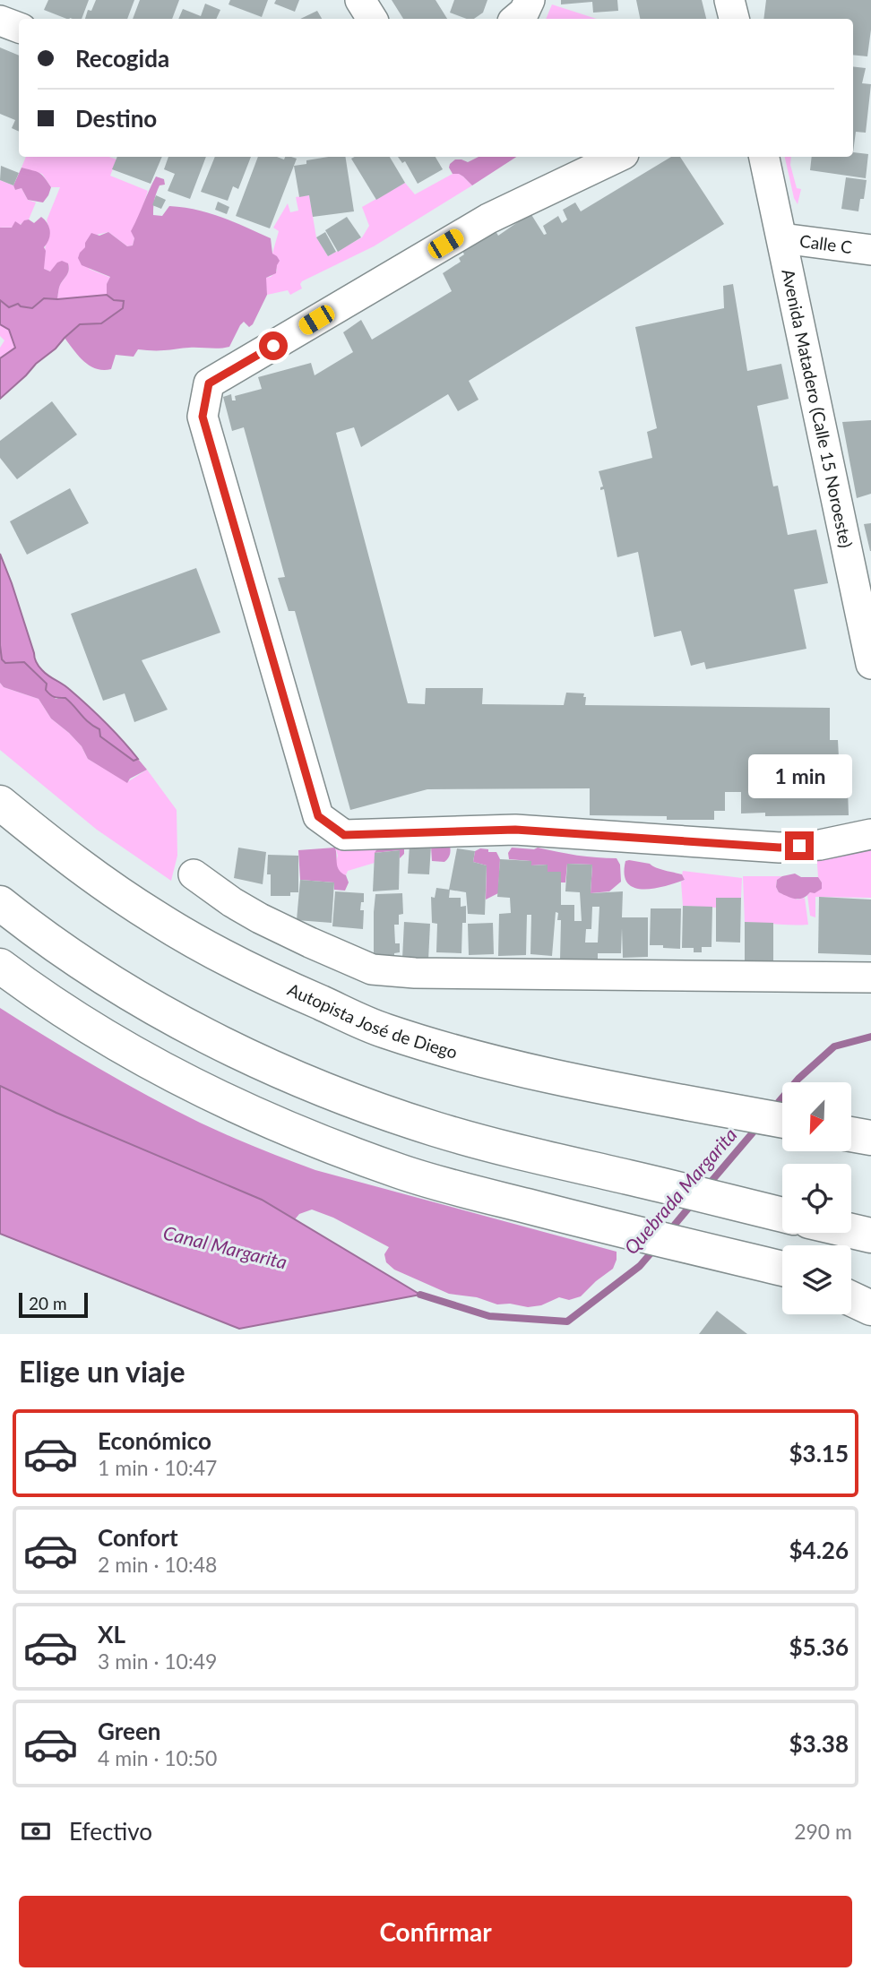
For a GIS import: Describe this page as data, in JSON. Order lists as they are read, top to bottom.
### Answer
{
  "streets": {
    "highway": ["Autopista José de Diego"],
    "street": ["Calle C", "Avenida Matadero (Calle 15 Noroeste)"]
  },
  "crossings": [
    ["Calle C", "Avenida Matadero (Calle 15 Noroeste)"]
  ],
  "water": ["Quebrada Margarita", "Canal Margarita"],
  "scale_bar": "20 m",
  "north": "bottom left",
  "page": {
    "banner": ["Recogida", "Destino"],
    "bubble": "1 min",
    "scale": "20 m",
    "heading": "Elige un viaje",
    "list": [
      {
        "name": "Económico",
        "note": "1 min · 10:47",
        "value": "$3.15"
      },
      {
        "name": "Confort",
        "note": "2 min · 10:48",
        "value": "$4.26"
      },
      {
        "name": "XL",
        "note": "3 min · 10:49",
        "value": "$5.36"
      },
      {
        "name": "Green",
        "note": "4 min · 10:50",
        "value": "$3.38"
      }
    ],
    "pay": ["Efectivo", "290 m"],
    "buttons": "Confirmar"
  }
}
